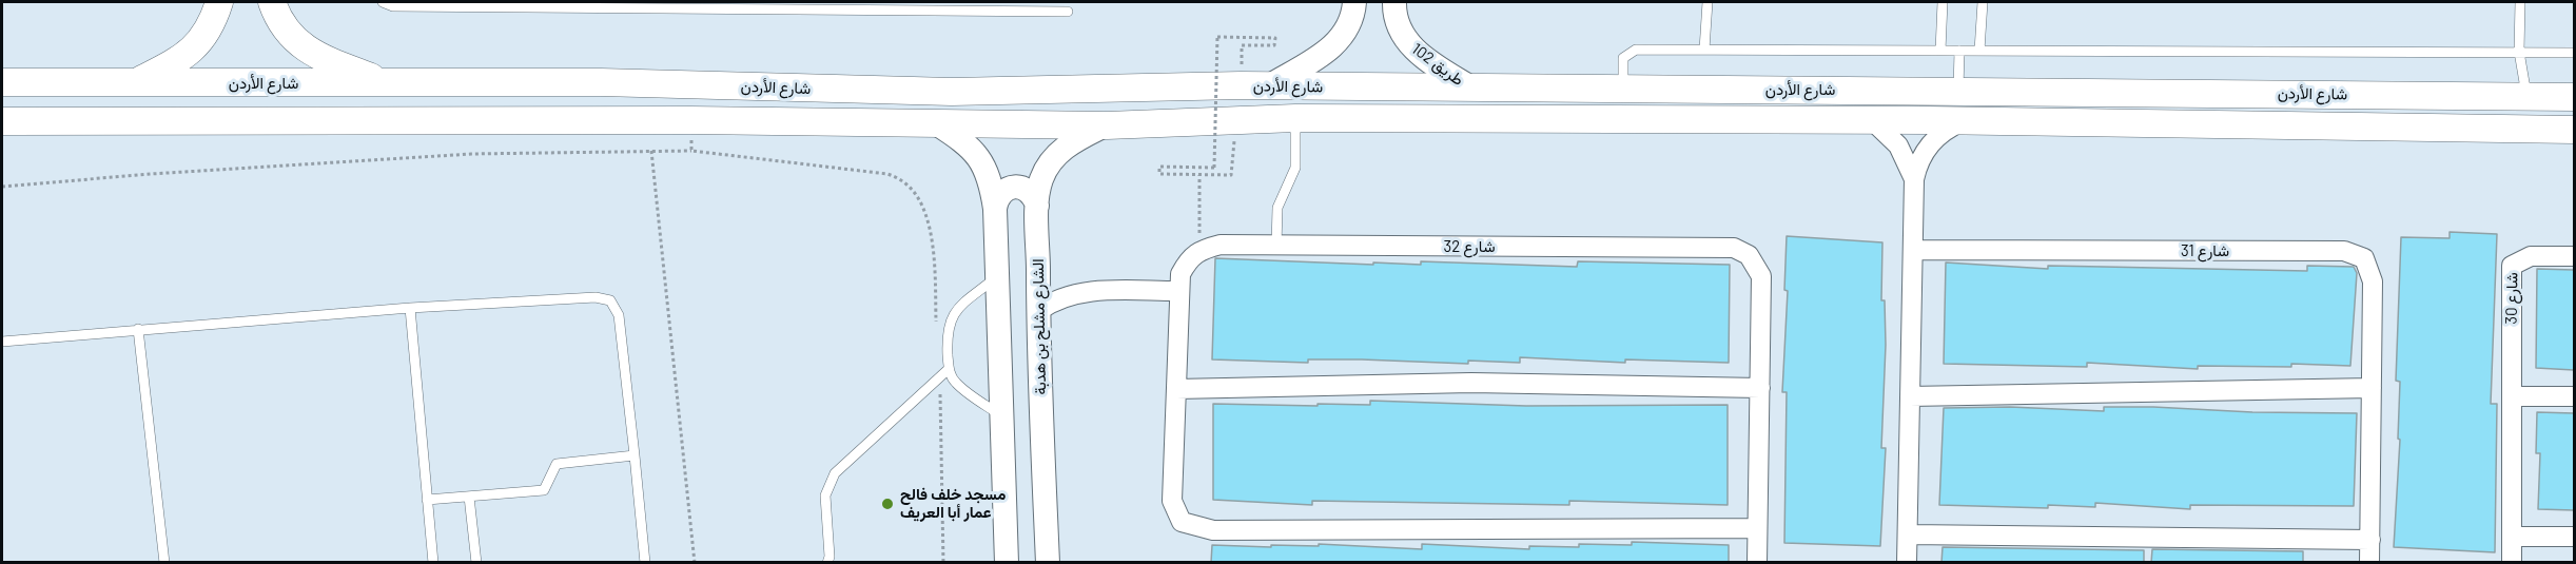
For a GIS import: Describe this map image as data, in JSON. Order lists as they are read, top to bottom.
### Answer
{
  "streets": {
    "main road": ["شارع الأردن"],
    "street": [
      "طريق 102",
      "شارع 32",
      "شارع 31",
      "شارع 30",
      "الشارع مشلح بن هدبة"
    ]
  },
  "crossings": [
    ["طريق 102", "شارع الأردن"],
    ["شارع الأردن", "الشارع مشلح بن هدبة"]
  ],
  "places": ["مسجد خلف فالح عمار أبا العريف"]
}
